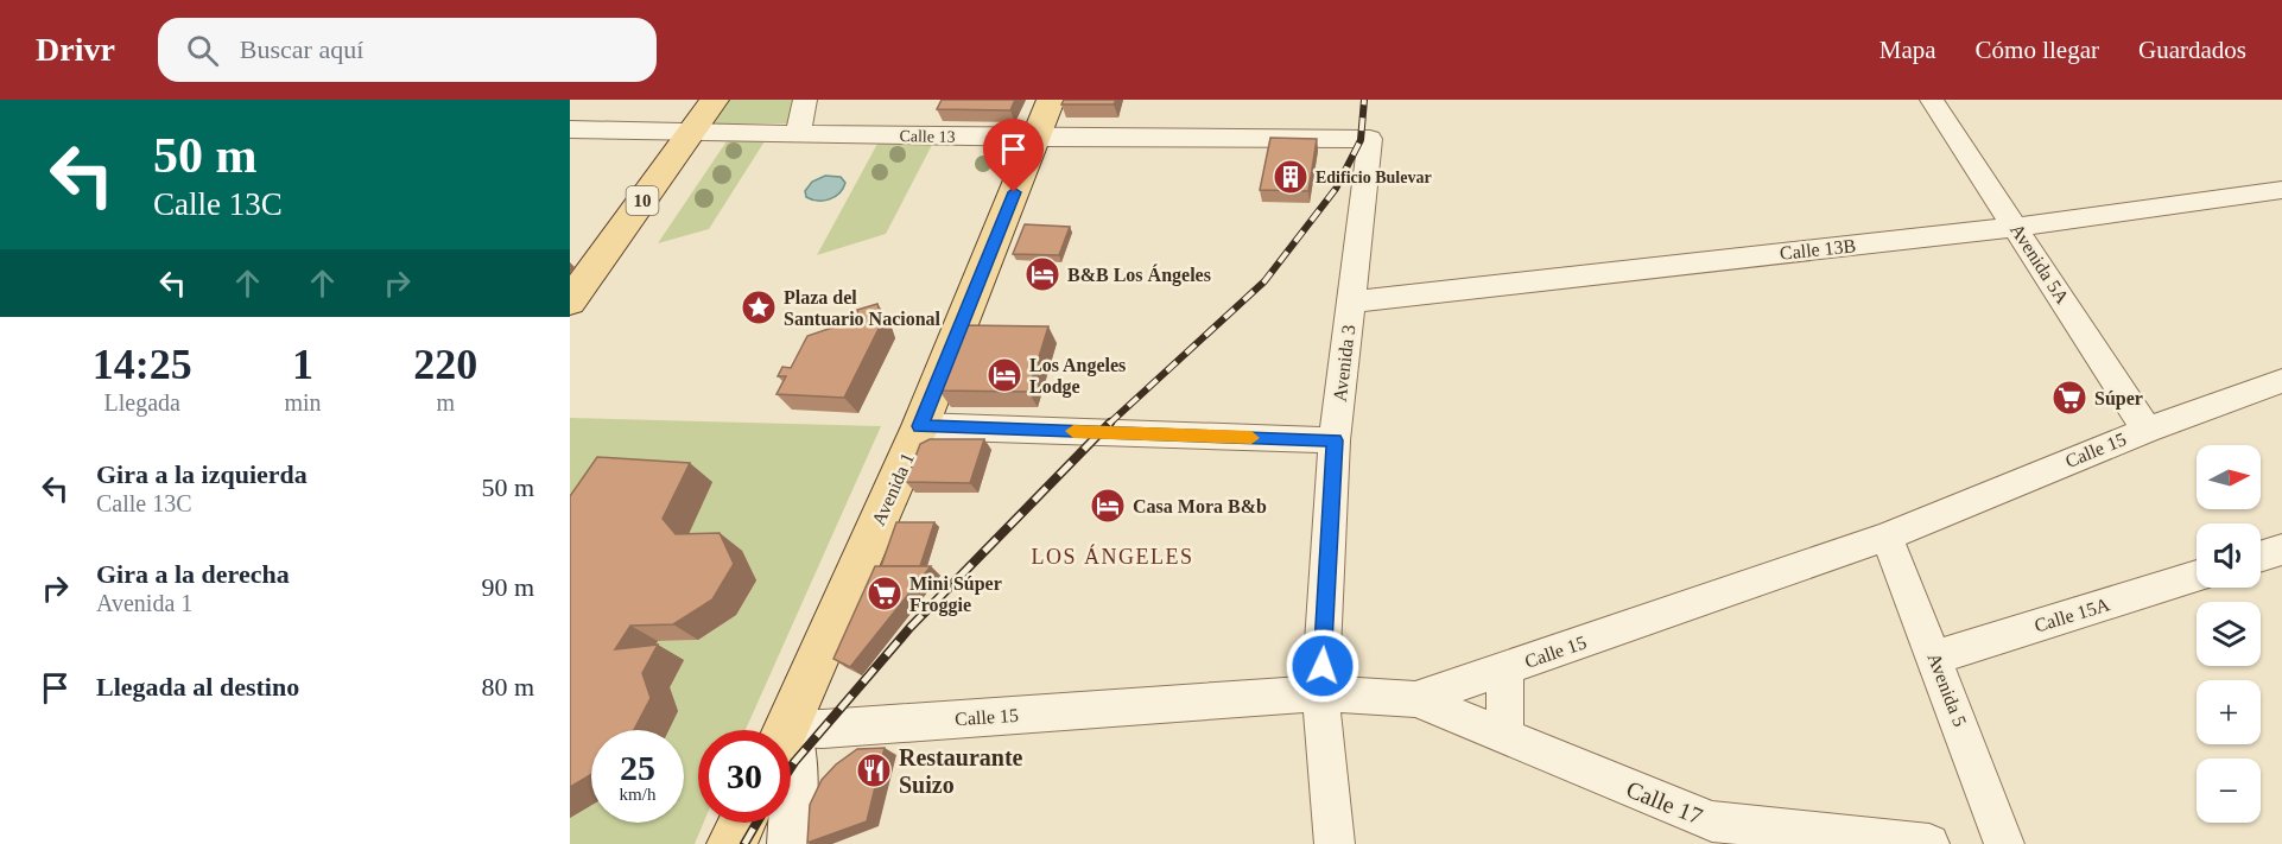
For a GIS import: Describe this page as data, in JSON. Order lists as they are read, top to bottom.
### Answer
{
  "streets": {
    "main road": ["10", "Avenida 1"],
    "street": [
      "Calle 13",
      "Calle 13B",
      "Avenida 5A",
      "Avenida 3",
      "Calle 15",
      "Calle 15A",
      "Avenida 5",
      "Calle 17"
    ]
  },
  "crossings": [
    ["Calle 13", "10"],
    ["Calle 13", "Avenida 3"],
    ["Calle 13", "Avenida 1"],
    ["Calle 13B", "Avenida 5A"],
    ["Calle 13B", "Avenida 3"],
    ["Avenida 5A", "Calle 15"],
    ["Avenida 3", "Calle 15"],
    ["Calle 15", "Avenida 5"],
    ["Calle 15", "Calle 17"],
    ["Calle 15A", "Avenida 5"]
  ],
  "districts": ["LOS ÁNGELES"],
  "places": {
    "building": ["Edificio Bulevar"],
    "hotel": ["B&B Los Ángeles", "Los Angeles Lodge", "Casa Mora B&b"],
    "place": ["Plaza del Santuario Nacional"],
    "supermarket": ["Súper", "Mini Súper Froggie"],
    "restaurant": ["Restaurante Suizo"]
  },
  "north": "right",
  "page": {
    "header": "Drivr",
    "search": "Buscar aquí",
    "nav": ["Mapa", "Cómo llegar", "Guardados"],
    "turn": ["50 m", "Calle 13C"],
    "eta": [
      "14:25",
      "Llegada",
      "1",
      "min",
      "220",
      "m"
    ],
    "list": [
      {
        "name": "Gira a la izquierda",
        "note": "Calle 13C",
        "value": "50 m"
      },
      {
        "name": "Gira a la derecha",
        "note": "Avenida 1",
        "value": "90 m"
      },
      {
        "name": "Llegada al destino",
        "value": "80 m"
      }
    ],
    "map_buttons": ["+", "−"],
    "speed": "25 km/h",
    "limit": "30"
  }
}
